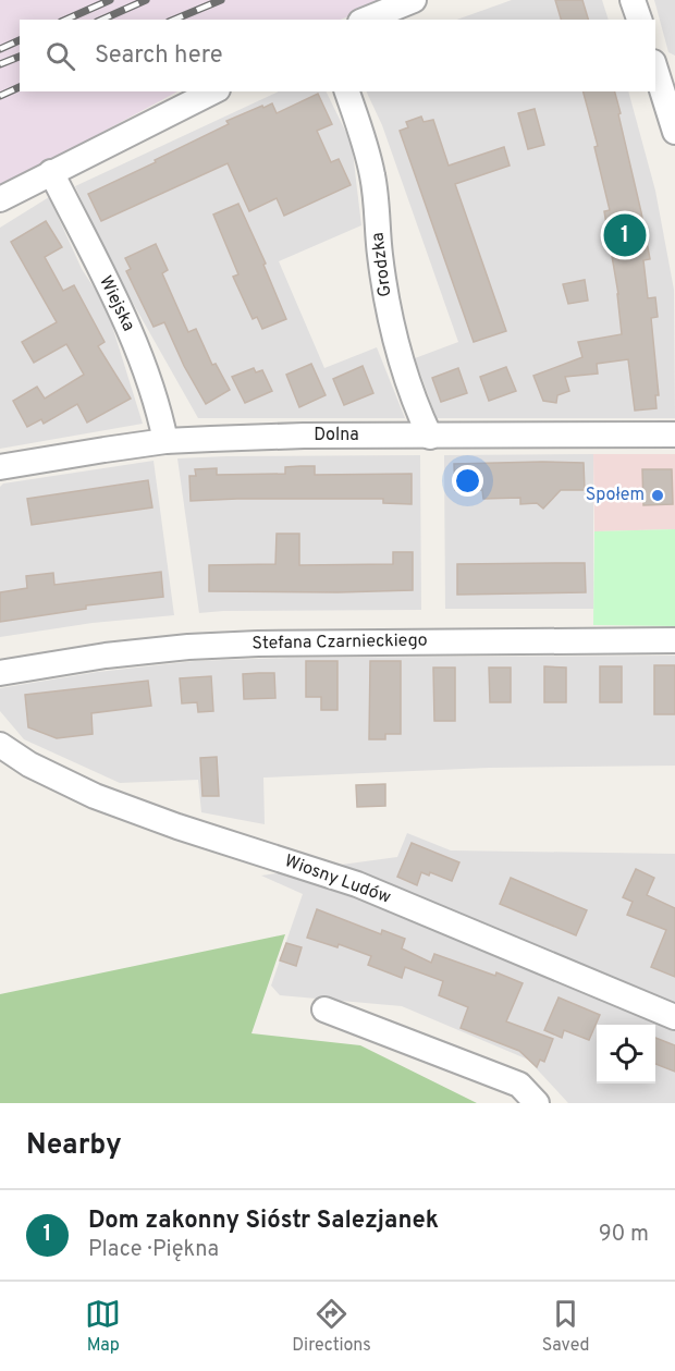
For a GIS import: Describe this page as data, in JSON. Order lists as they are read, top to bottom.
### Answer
{
  "streets": {
    "street": [
      "Grodzka",
      "Wiejska",
      "Dolna",
      "Stefana Czarnieckiego",
      "Wiosny Ludów"
    ]
  },
  "crossings": [
    ["Grodzka", "Dolna"],
    ["Wiejska", "Dolna"]
  ],
  "places": ["Społem"],
  "page": {
    "search": "Search here",
    "pins": "1",
    "heading": "Nearby",
    "list": [
      {
        "mark": "1",
        "name": "Dom zakonny Sióstr Salezjanek",
        "note": "Place · Piękna",
        "value": "90 m"
      }
    ],
    "nav": ["Map", "Directions", "Saved"]
  }
}
